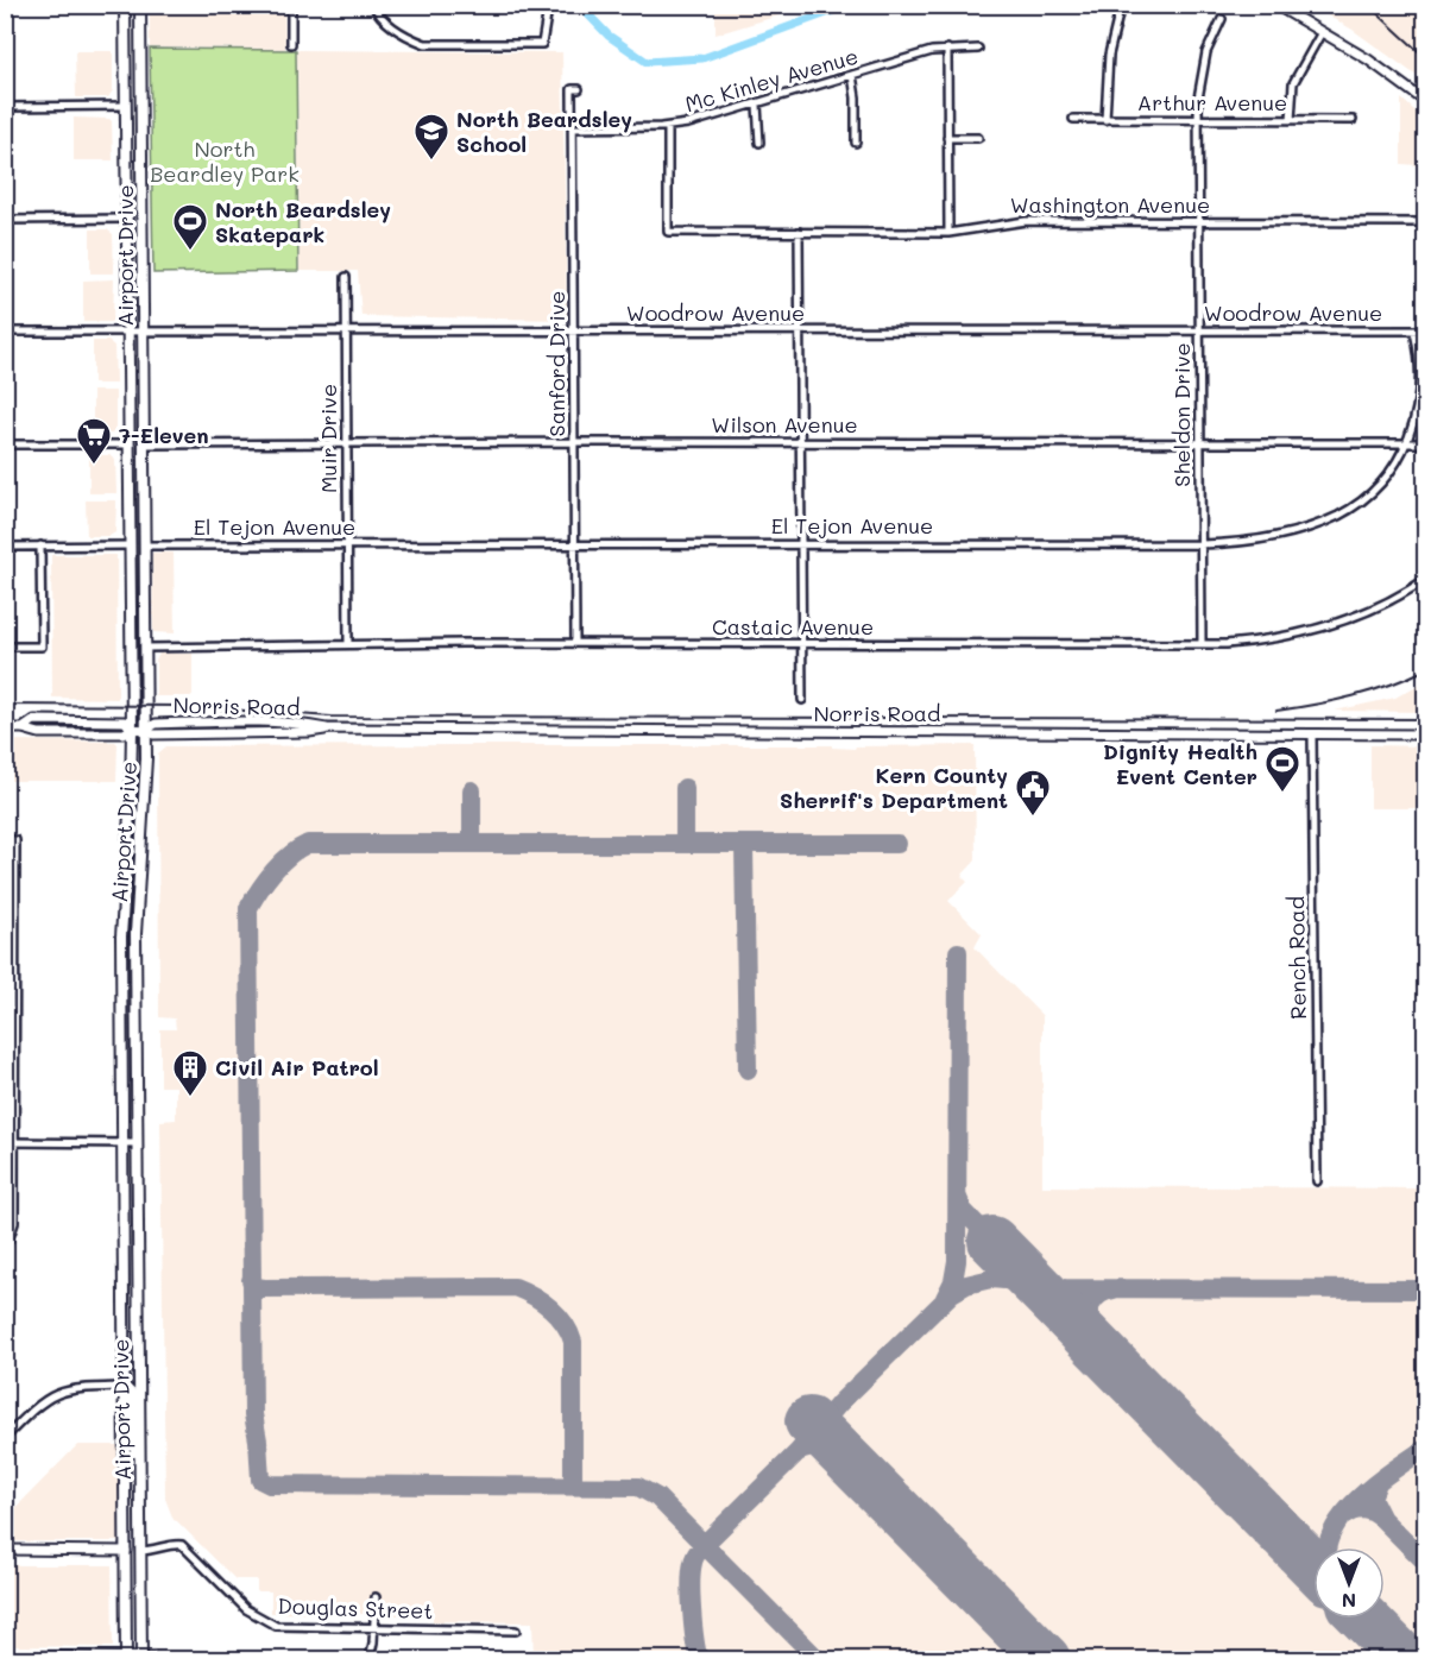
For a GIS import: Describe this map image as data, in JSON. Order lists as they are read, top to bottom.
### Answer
{
  "streets": {
    "main road": ["Airport Drive"],
    "street": [
      "Mc Kinley Avenue",
      "Arthur Avenue",
      "Washington Avenue",
      "Woodrow Avenue",
      "Sanford Drive",
      "Sheldon Drive",
      "Wilson Avenue",
      "Muir Drive",
      "El Tejon Avenue",
      "Castaic Avenue",
      "Norris Road",
      "Rench Road",
      "Douglas Street"
    ]
  },
  "crossings": [
    ["Mc Kinley Avenue", "Washington Avenue"],
    ["Mc Kinley Avenue", "Sanford Drive"],
    ["Arthur Avenue", "Sheldon Drive"],
    ["Washington Avenue", "Sheldon Drive"],
    ["Airport Drive", "Woodrow Avenue"],
    ["Airport Drive", "Wilson Avenue"],
    ["Airport Drive", "El Tejon Avenue"],
    ["Airport Drive", "Castaic Avenue"],
    ["Airport Drive", "Norris Road"],
    ["Airport Drive", "Douglas Street"],
    ["Woodrow Avenue", "Sanford Drive"],
    ["Woodrow Avenue", "Sheldon Drive"],
    ["Woodrow Avenue", "Muir Drive"],
    ["Woodrow Avenue", "El Tejon Avenue"],
    ["Sanford Drive", "Wilson Avenue"],
    ["Sanford Drive", "El Tejon Avenue"],
    ["Sanford Drive", "Castaic Avenue"],
    ["Sheldon Drive", "Wilson Avenue"],
    ["Sheldon Drive", "El Tejon Avenue"],
    ["Sheldon Drive", "Castaic Avenue"],
    ["Wilson Avenue", "Muir Drive"],
    ["Wilson Avenue", "El Tejon Avenue"],
    ["Muir Drive", "El Tejon Avenue"],
    ["Muir Drive", "Castaic Avenue"],
    ["Norris Road", "Rench Road"]
  ],
  "parks": ["North Beardley Park"],
  "places": {
    "school or university": ["North Beardsley School"],
    "sports": ["North Beardsley Skatepark", "Dignity Health Event Center"],
    "supermarket": ["7-Eleven"],
    "public building": ["Kern County Sherrif's Department"],
    "building": ["Civil Air Patrol"]
  },
  "north": "bottom"
}
